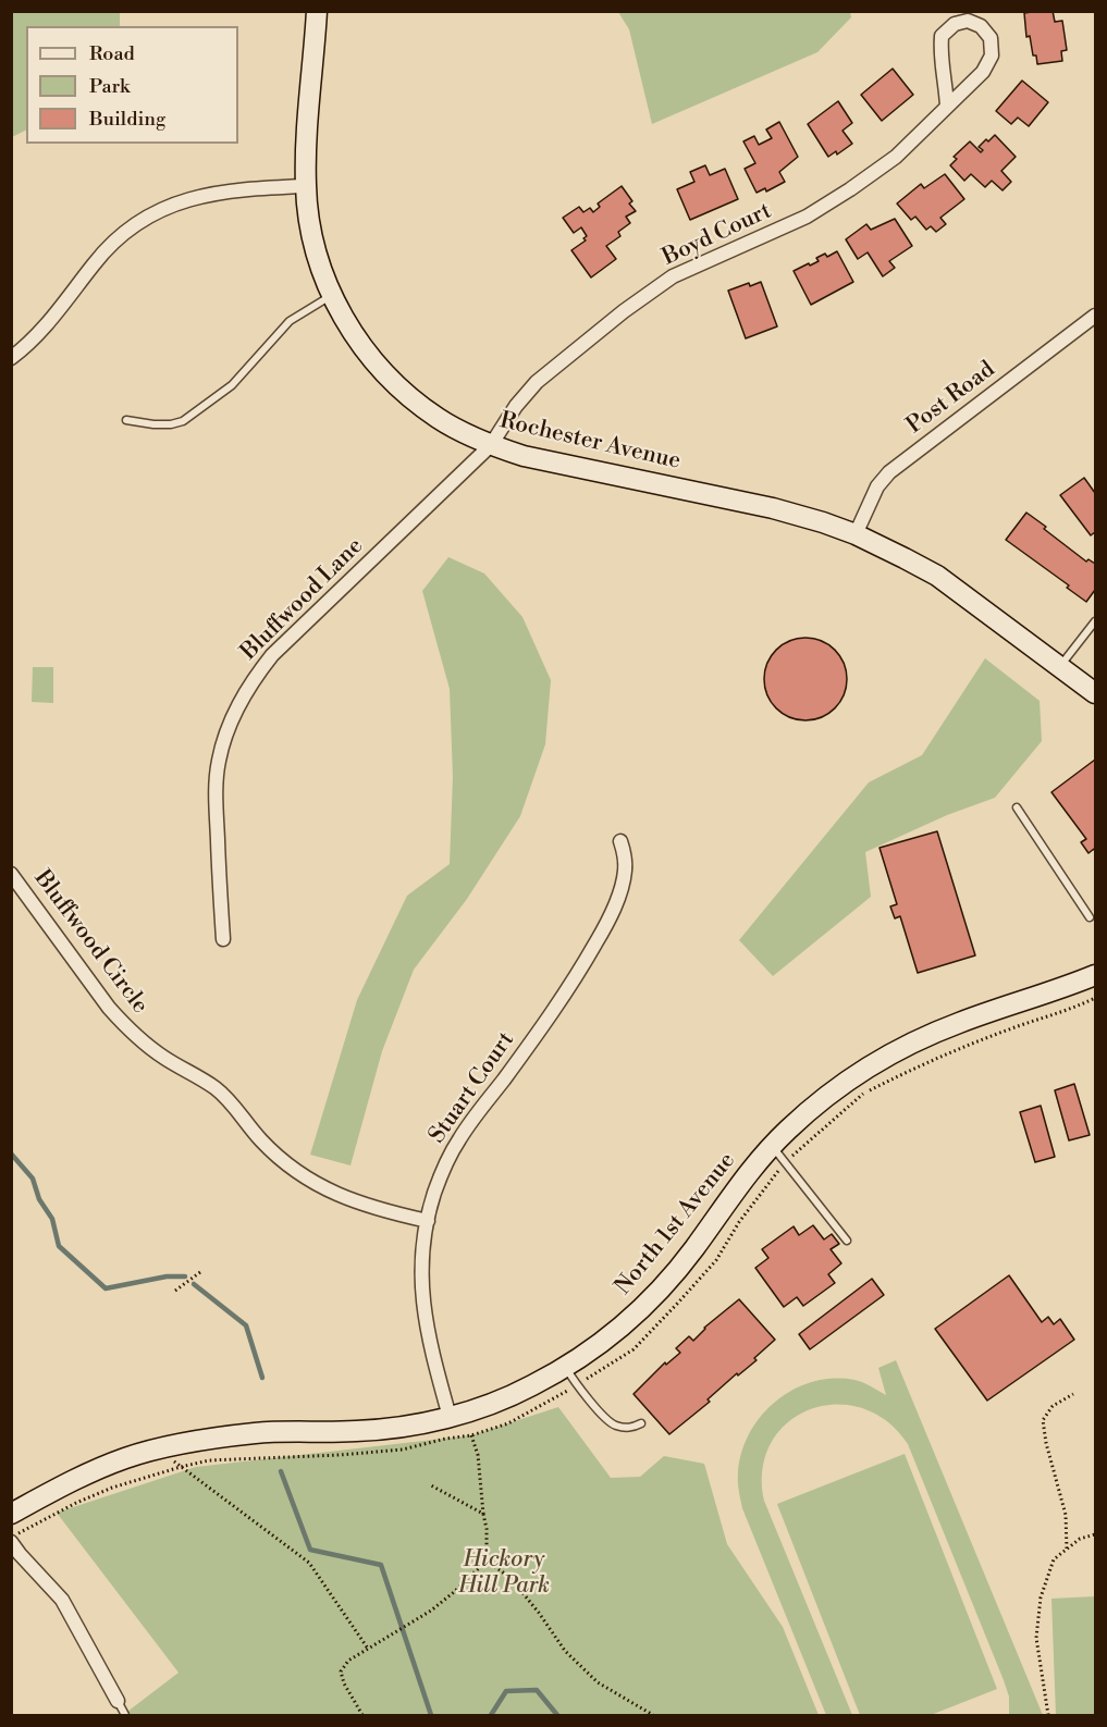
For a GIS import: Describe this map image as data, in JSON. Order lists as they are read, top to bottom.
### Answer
{
  "streets": {
    "main road": ["Rochester Avenue", "North 1st Avenue"],
    "street": [
      "Boyd Court",
      "Post Road",
      "Bluffwood Lane",
      "Bluffwood Circle",
      "Stuart Court"
    ]
  },
  "crossings": [
    ["Boyd Court", "Rochester Avenue"],
    ["Boyd Court", "Bluffwood Lane"],
    ["Post Road", "Rochester Avenue"],
    ["Rochester Avenue", "Bluffwood Lane"],
    ["Bluffwood Circle", "Stuart Court"],
    ["Stuart Court", "North 1st Avenue"]
  ],
  "parks": ["Hickory Hill Park"],
  "legend": ["Road", "Park", "Building"]
}
